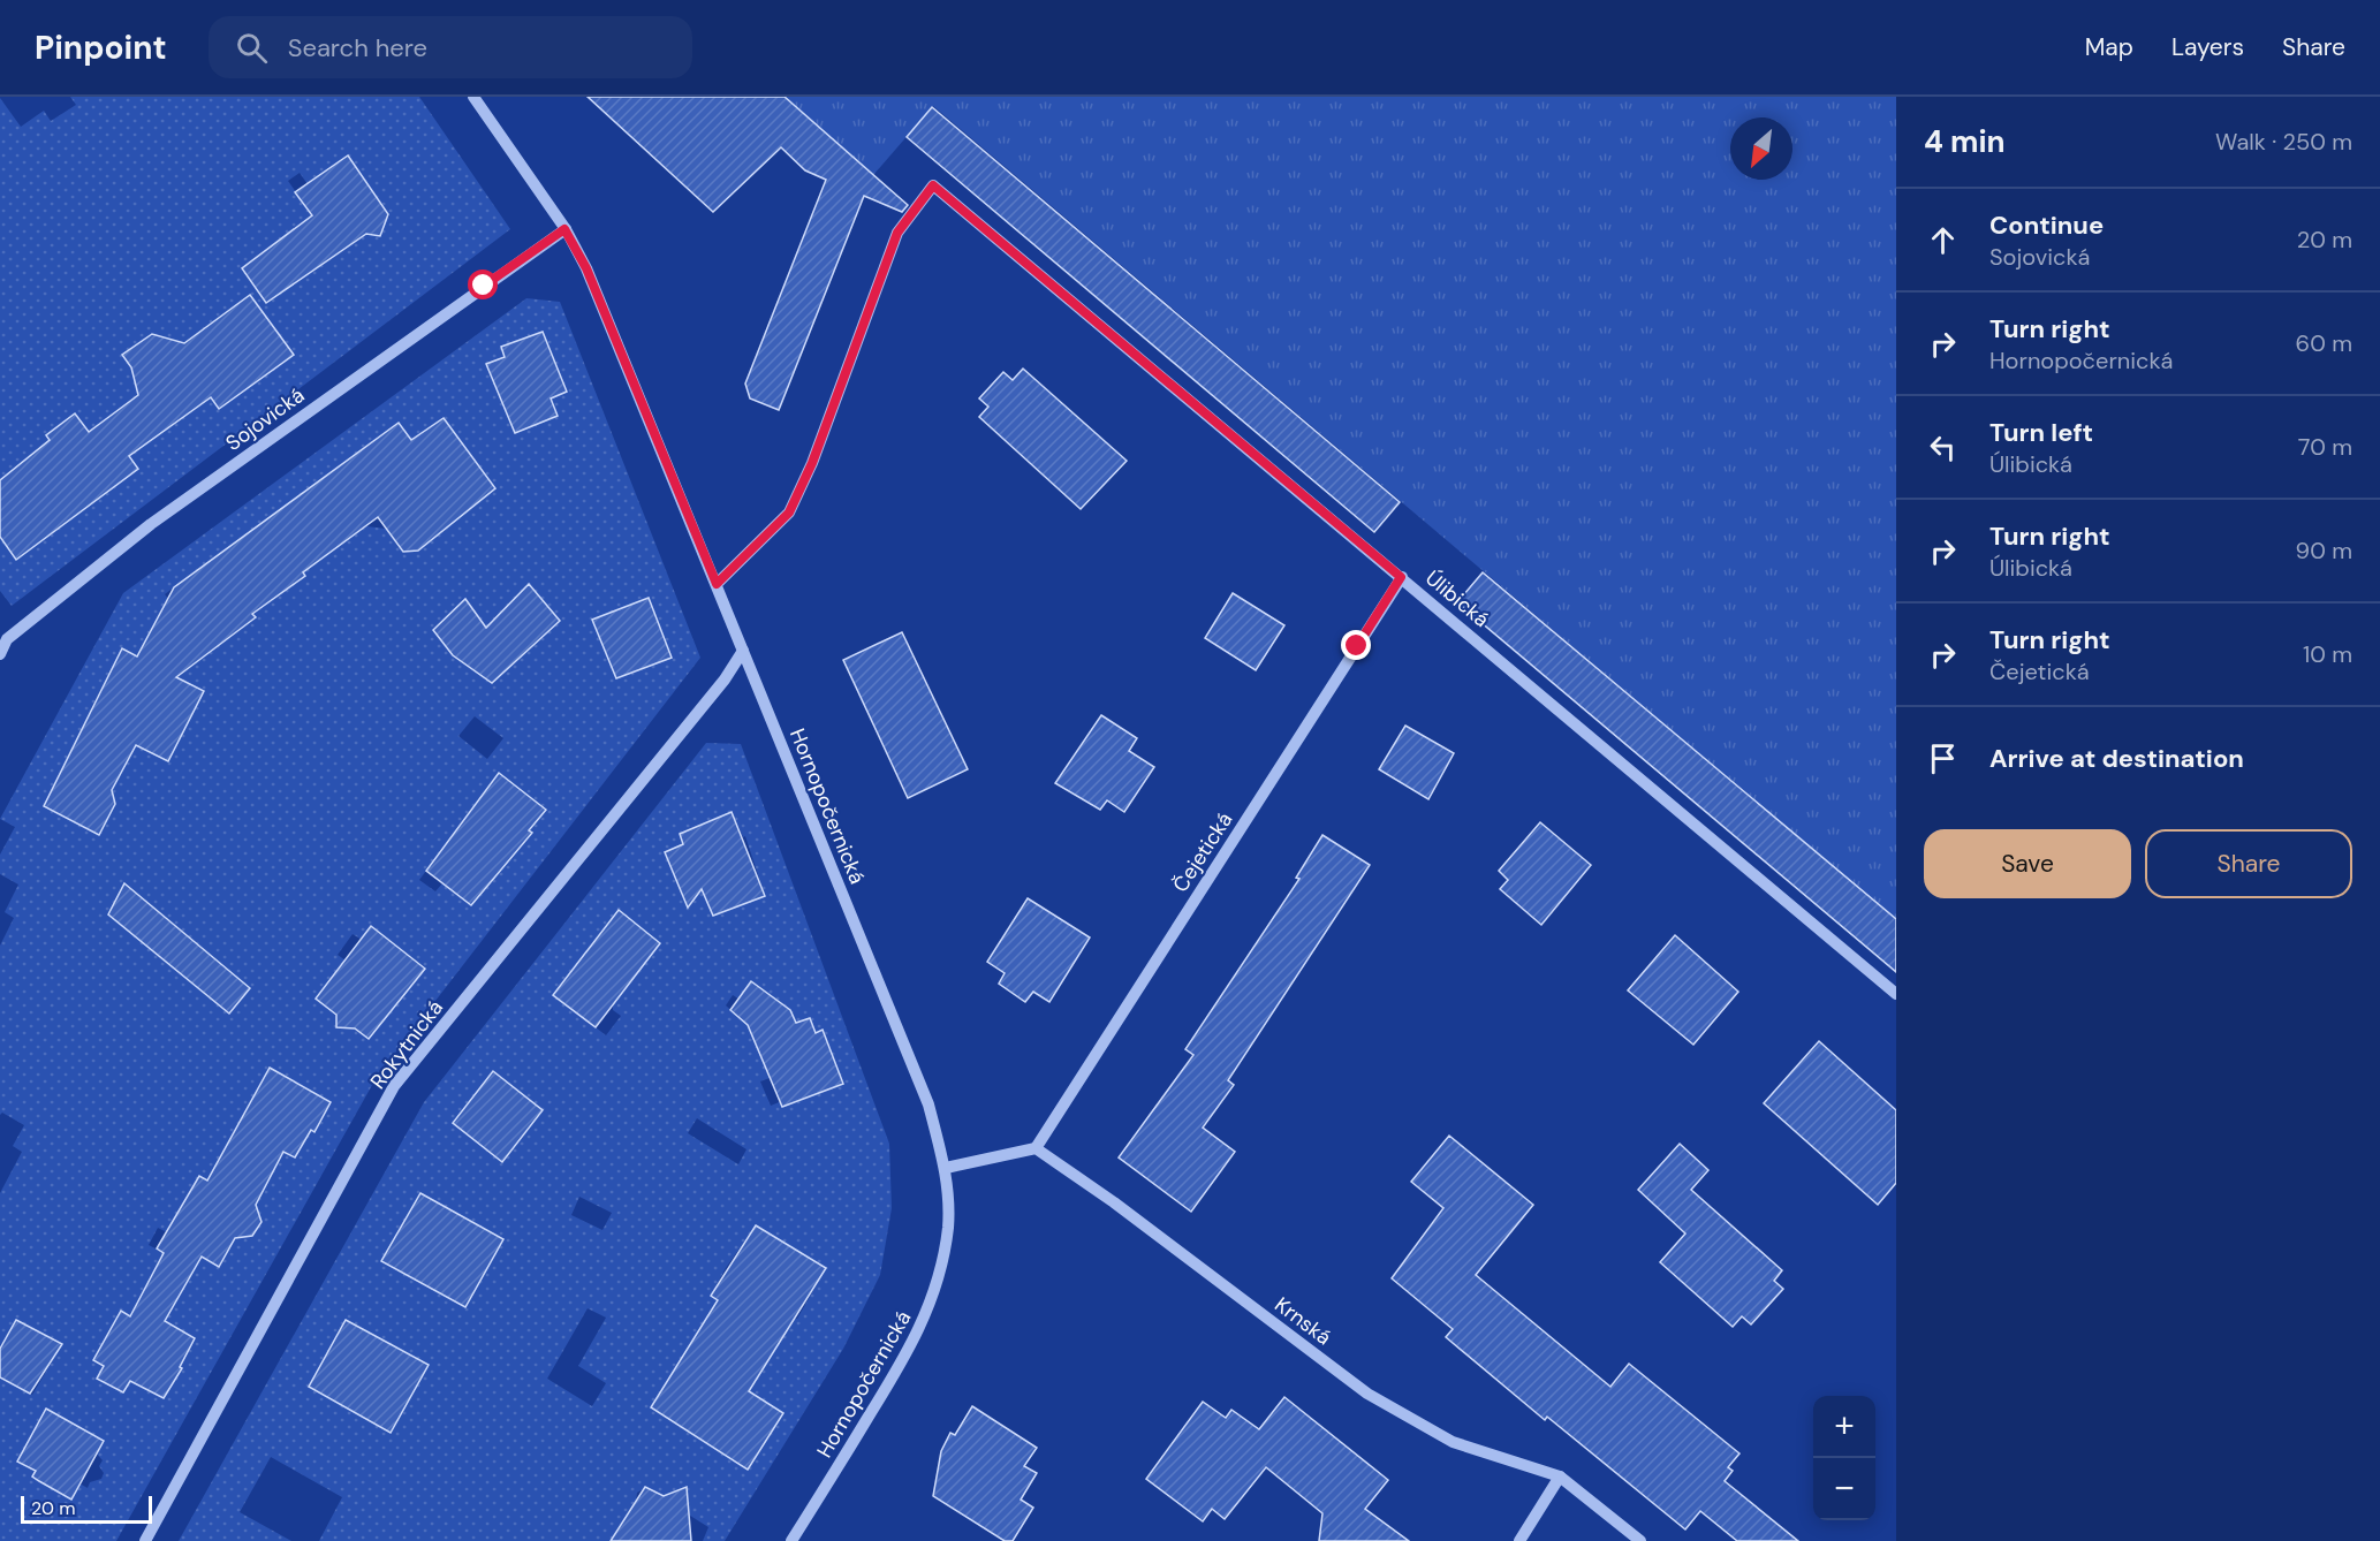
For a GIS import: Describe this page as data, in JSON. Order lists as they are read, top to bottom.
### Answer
{
  "streets": {
    "street": [
      "Sojovická",
      "Úlibická",
      "Hornopočernická",
      "Čejetická",
      "Rokytnická",
      "Krnská"
    ]
  },
  "crossings": [
    ["Sojovická", "Hornopočernická"],
    ["Úlibická", "Hornopočernická"],
    ["Úlibická", "Čejetická"],
    ["Hornopočernická", "Rokytnická"],
    ["Čejetická", "Krnská"]
  ],
  "scale_bar": "20 m",
  "north": "bottom left",
  "page": {
    "header": "Pinpoint",
    "search": "Search here",
    "nav": ["Map", "Layers", "Share"],
    "heading": ["4 min", "Walk · 250 m"],
    "list": [
      ["Continue", "Sojovická", "20 m"],
      ["Turn right", "Hornopočernická", "60 m"],
      ["Turn left", "Úlibická", "70 m"],
      ["Turn right", "Úlibická", "90 m"],
      ["Turn right", "Čejetická", "10 m"],
      "Arrive at destination"
    ],
    "buttons": ["Save", "Share"],
    "map_buttons": ["+", "−"],
    "scale": "20 m"
  }
}
